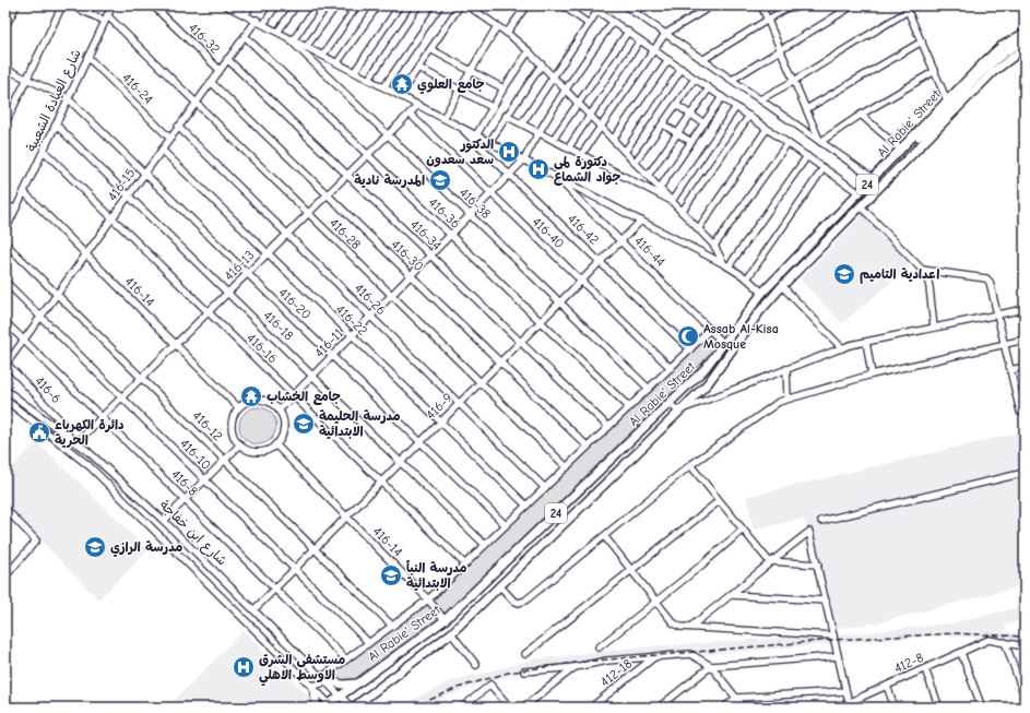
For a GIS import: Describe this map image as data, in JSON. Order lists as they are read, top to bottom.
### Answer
{
  "streets": {
    "main road": ["Al Rabie' Street", "24"],
    "street": [
      "416-32",
      "416-24",
      "شارع العيادة الشعبية",
      "416-15",
      "416-38",
      "416-36",
      "416-42",
      "416-40",
      "416-28",
      "416-34",
      "416-44",
      "416-30",
      "416-13",
      "416-14",
      "416-26",
      "416-20",
      "416-22",
      "416-18",
      "416-11",
      "416-16",
      "416-6",
      "416-9",
      "416-12",
      "416-10",
      "416-8",
      "شارع ابن خفاجة",
      "412-8",
      "412-18"
    ]
  },
  "crossings": [
    ["416-32", "416-15"],
    ["416-24", "شارع العيادة الشعبية"],
    ["416-24", "416-15"],
    ["شارع العيادة الشعبية", "416-28"],
    ["شارع العيادة الشعبية", "416-14"],
    ["شارع العيادة الشعبية", "416-20"],
    ["شارع العيادة الشعبية", "416-18"],
    ["شارع العيادة الشعبية", "416-16"],
    ["Al Rabie' Street", "416-44"],
    ["Al Rabie' Street", "416-14"],
    ["Al Rabie' Street", "شارع ابن خفاجة"],
    ["416-15", "416-36"],
    ["416-15", "416-28"],
    ["416-15", "416-34"],
    ["416-15", "416-30"],
    ["416-15", "416-14"],
    ["416-15", "416-26"],
    ["416-15", "416-20"],
    ["416-15", "416-22"],
    ["416-15", "416-18"],
    ["416-15", "416-16"],
    ["416-15", "416-6"],
    ["416-15", "416-12"],
    ["416-15", "416-10"],
    ["416-15", "416-8"],
    ["416-38", "416-13"],
    ["416-38", "416-11"],
    ["416-38", "416-9"],
    ["416-36", "416-13"],
    ["416-36", "416-11"],
    ["416-36", "416-9"],
    ["416-42", "416-11"],
    ["416-42", "416-9"],
    ["416-40", "416-13"],
    ["416-40", "416-11"],
    ["416-40", "416-9"],
    ["416-28", "416-13"],
    ["416-28", "416-11"],
    ["416-28", "416-9"],
    ["416-34", "416-13"],
    ["416-34", "416-11"],
    ["416-34", "416-9"],
    ["416-44", "416-9"],
    ["416-30", "416-13"],
    ["416-30", "416-11"],
    ["416-30", "416-9"],
    ["416-13", "416-14"],
    ["416-13", "416-26"],
    ["416-13", "416-20"],
    ["416-13", "416-22"],
    ["416-13", "416-18"],
    ["416-13", "416-16"],
    ["416-13", "416-12"],
    ["416-13", "416-10"],
    ["416-13", "416-8"],
    ["416-13", "شارع ابن خفاجة"],
    ["416-14", "416-11"],
    ["416-14", "416-9"],
    ["416-26", "416-11"],
    ["416-26", "416-9"],
    ["416-20", "416-11"],
    ["416-20", "416-9"],
    ["416-22", "416-11"],
    ["416-22", "416-9"],
    ["416-18", "416-11"],
    ["416-18", "416-9"],
    ["416-11", "416-16"],
    ["416-16", "416-9"],
    ["416-6", "شارع ابن خفاجة"],
    ["416-9", "416-12"],
    ["416-9", "416-10"],
    ["416-9", "416-8"],
    ["416-9", "شارع ابن خفاجة"]
  ],
  "places": {
    "temple": ["جامع العلوي", "جامع الخشاب"],
    "hospital": ["الدكتور سعد سعدون", "دكتورة لمى جواد الشماع", "مستشفى الشرق الاوسط الاهلي"],
    "school or university": [
      "المدرسة نادية",
      "اعدادية التاميم",
      "مدرسة الحليمة الابتدائية",
      "مدرسة الرازي",
      "مدرسة النبأ الابتدائية"
    ],
    "mosque": ["Assab Al-Kisa Mosque"],
    "public building": ["دائرة الكهرباء الحرية"]
  }
}
